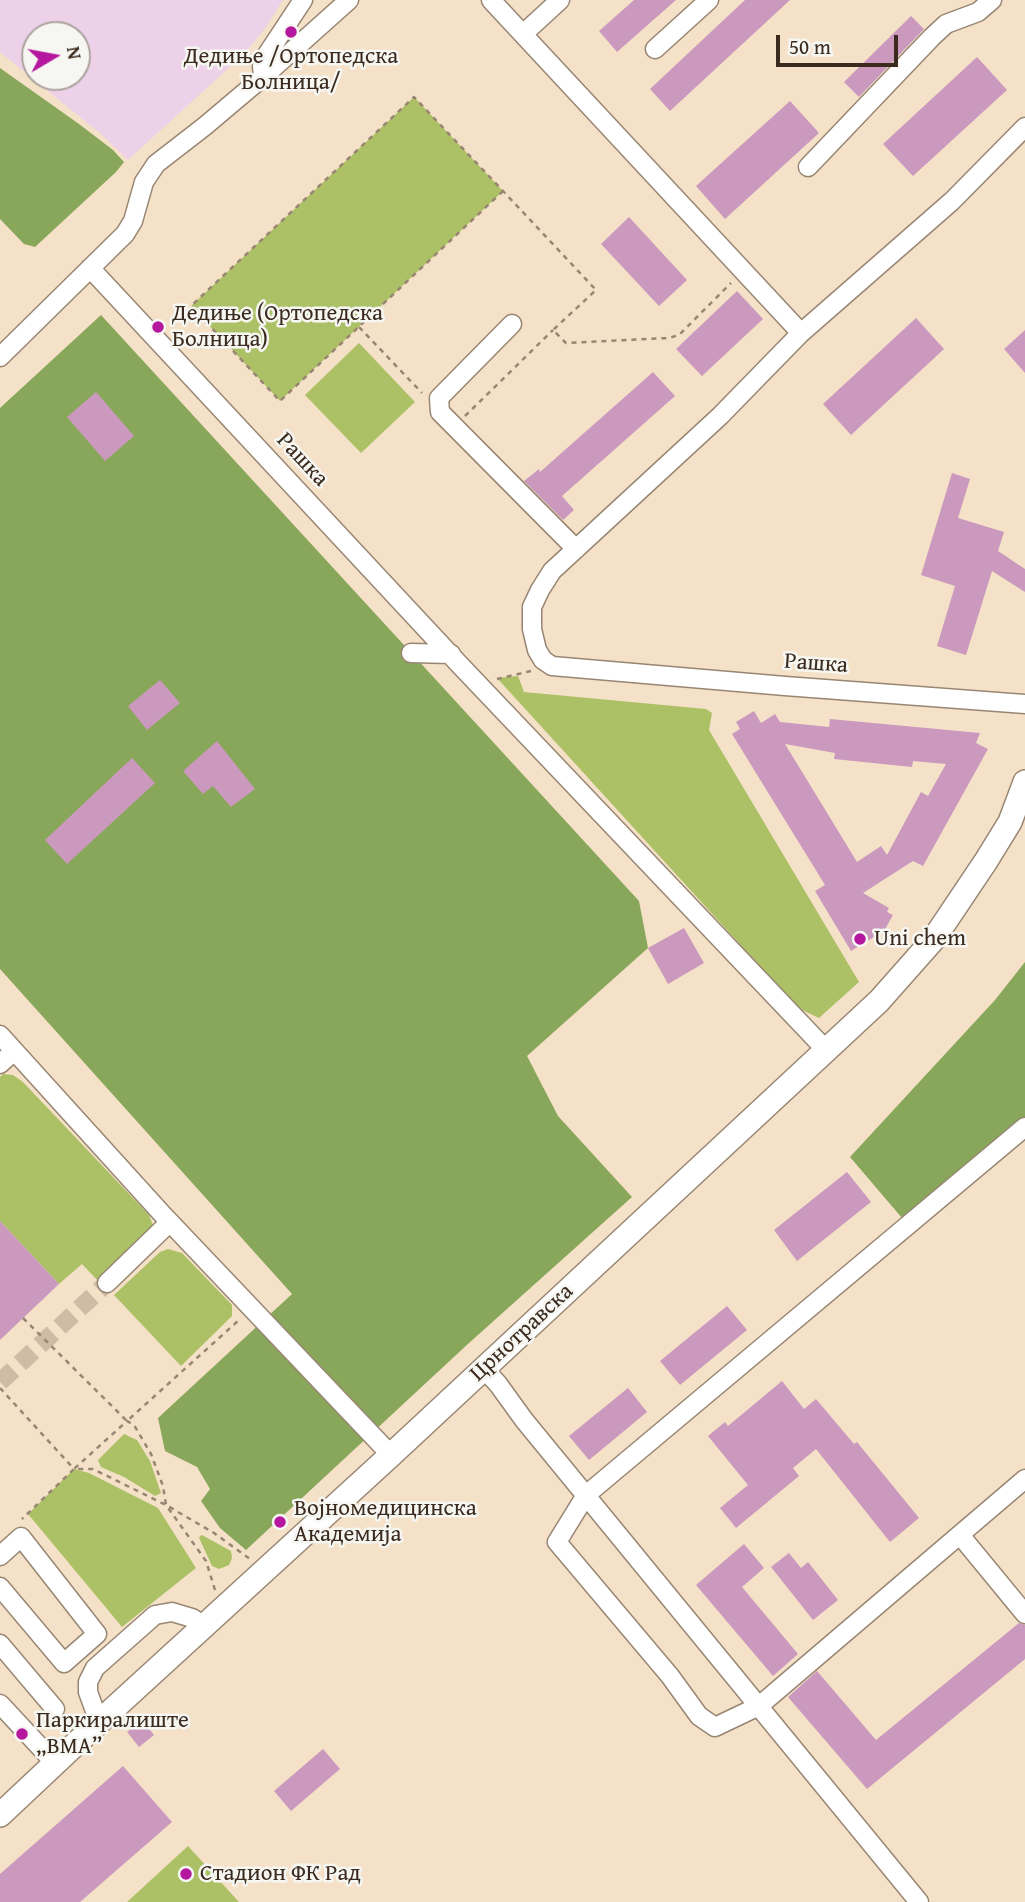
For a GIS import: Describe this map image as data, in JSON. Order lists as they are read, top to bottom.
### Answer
{
  "streets": {
    "main road": ["Црнотравска"],
    "street": ["Рашка"]
  },
  "crossings": [
    ["Рашка", "Црнотравска"]
  ],
  "places": [
    "Дедиње /Ортопедска Болница/",
    "Дедиње (Ортопедска Болница)",
    "Uni chem",
    "Војномедицинска Академија",
    "Паркиралиште „ВМА”",
    "Стадион ФК Рад"
  ],
  "scale_bar": "50 m",
  "north": "right"
}
